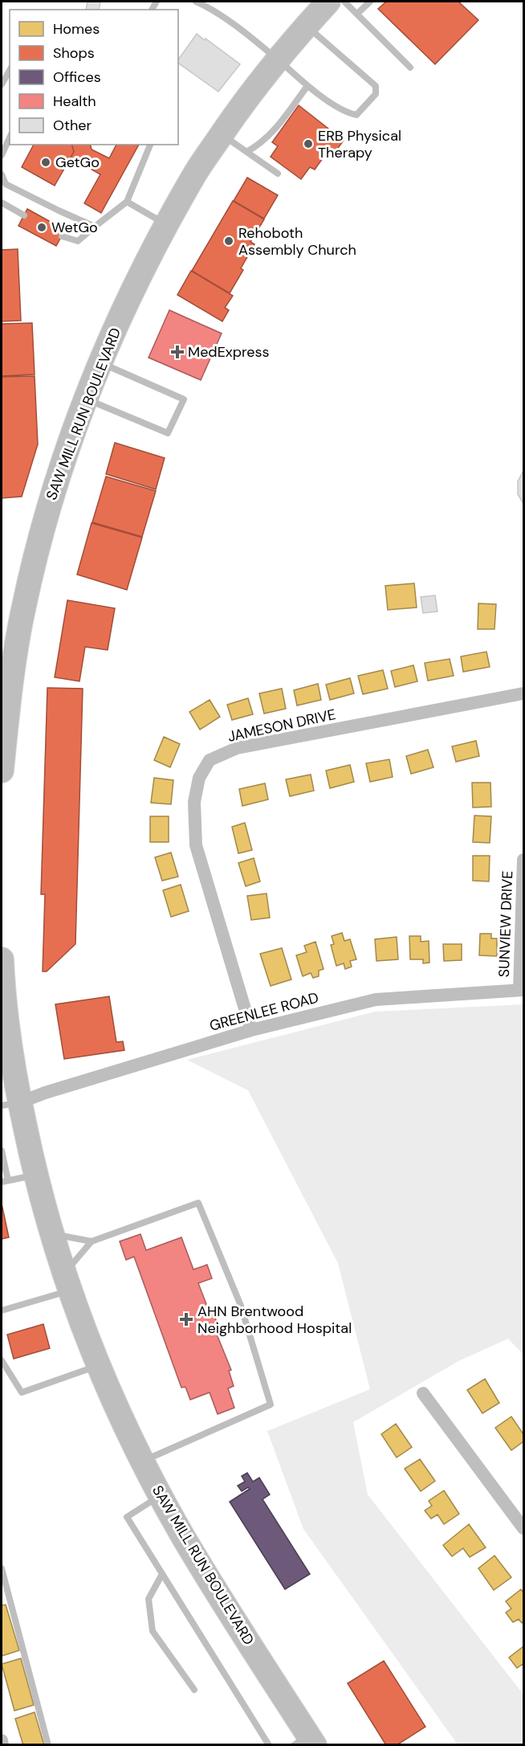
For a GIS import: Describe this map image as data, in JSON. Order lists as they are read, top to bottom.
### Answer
{
  "streets": {
    "highway": ["SAW MILL RUN BOULEVARD"],
    "street": ["JAMESON DRIVE", "SUNVIEW DRIVE", "GREENLEE ROAD"]
  },
  "crossings": [
    ["SAW MILL RUN BOULEVARD", "GREENLEE ROAD"],
    ["JAMESON DRIVE", "GREENLEE ROAD"],
    ["SUNVIEW DRIVE", "GREENLEE ROAD"]
  ],
  "places": {
    "other": [
      "ERB Physical Therapy",
      "GetGo",
      "WetGo",
      "Rehoboth Assembly Church"
    ],
    "health": ["MedExpress", "AHN Brentwood Neighborhood Hospital"]
  },
  "legend": [
    "Homes",
    "Shops",
    "Offices",
    "Health",
    "Other"
  ]
}
